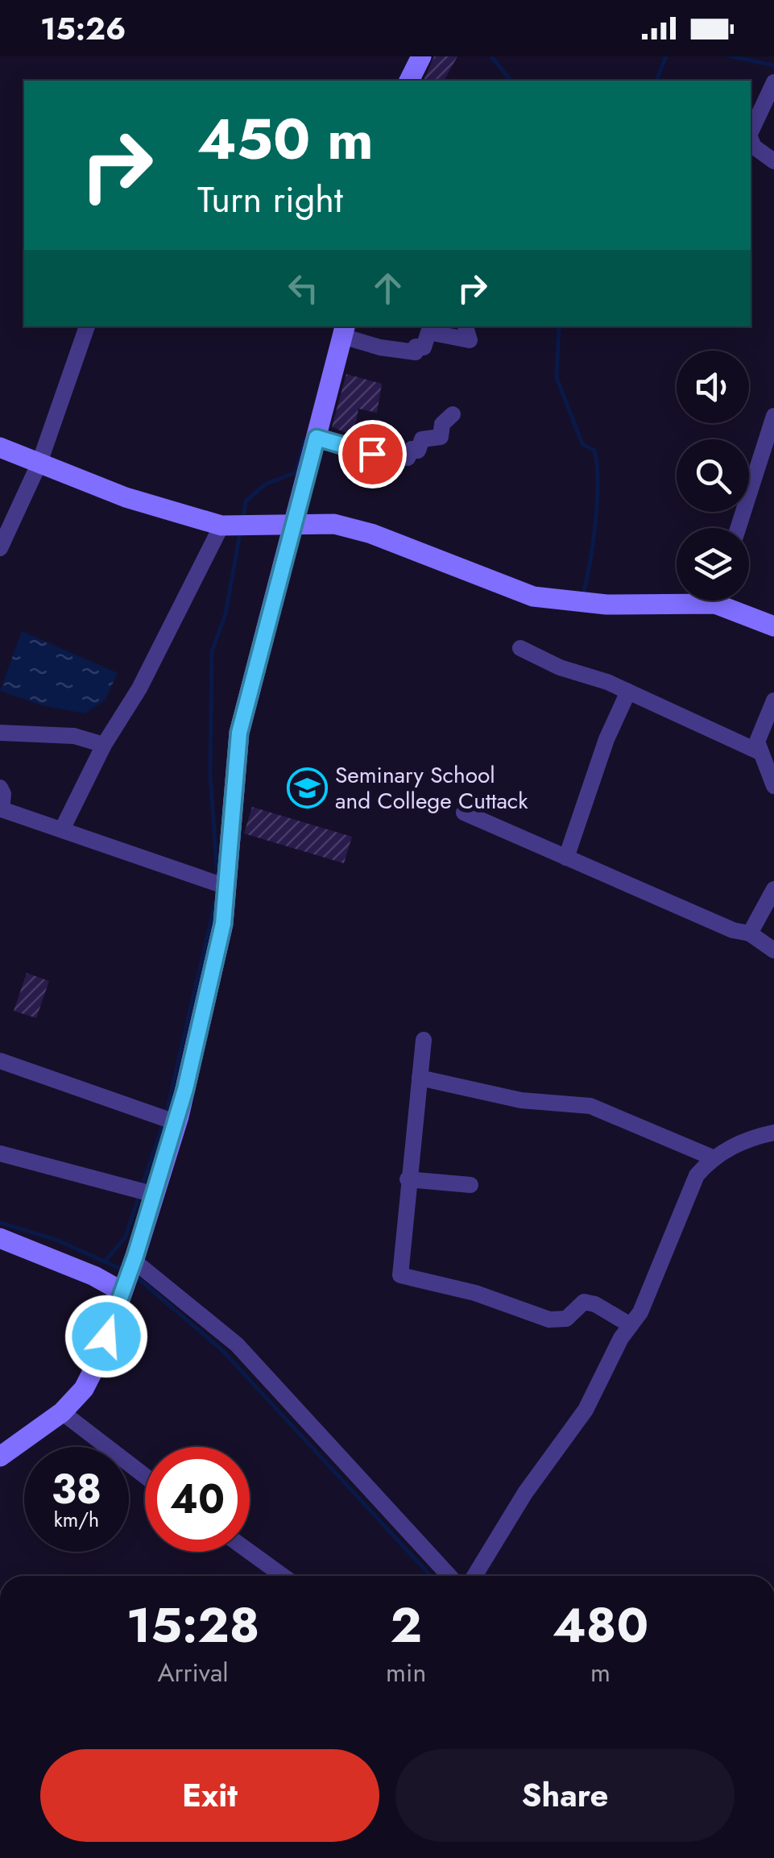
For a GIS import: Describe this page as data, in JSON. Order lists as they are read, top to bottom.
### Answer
{
  "places": {
    "school or university": ["Seminary School and College Cuttack"]
  },
  "page": {
    "status": "15:26",
    "turn": ["450 m", "Turn right"],
    "speed": "38 km/h",
    "limit": "40",
    "eta": [
      "15:28",
      "Arrival",
      "2",
      "min",
      "480",
      "m"
    ],
    "buttons": ["Exit", "Share"]
  }
}
